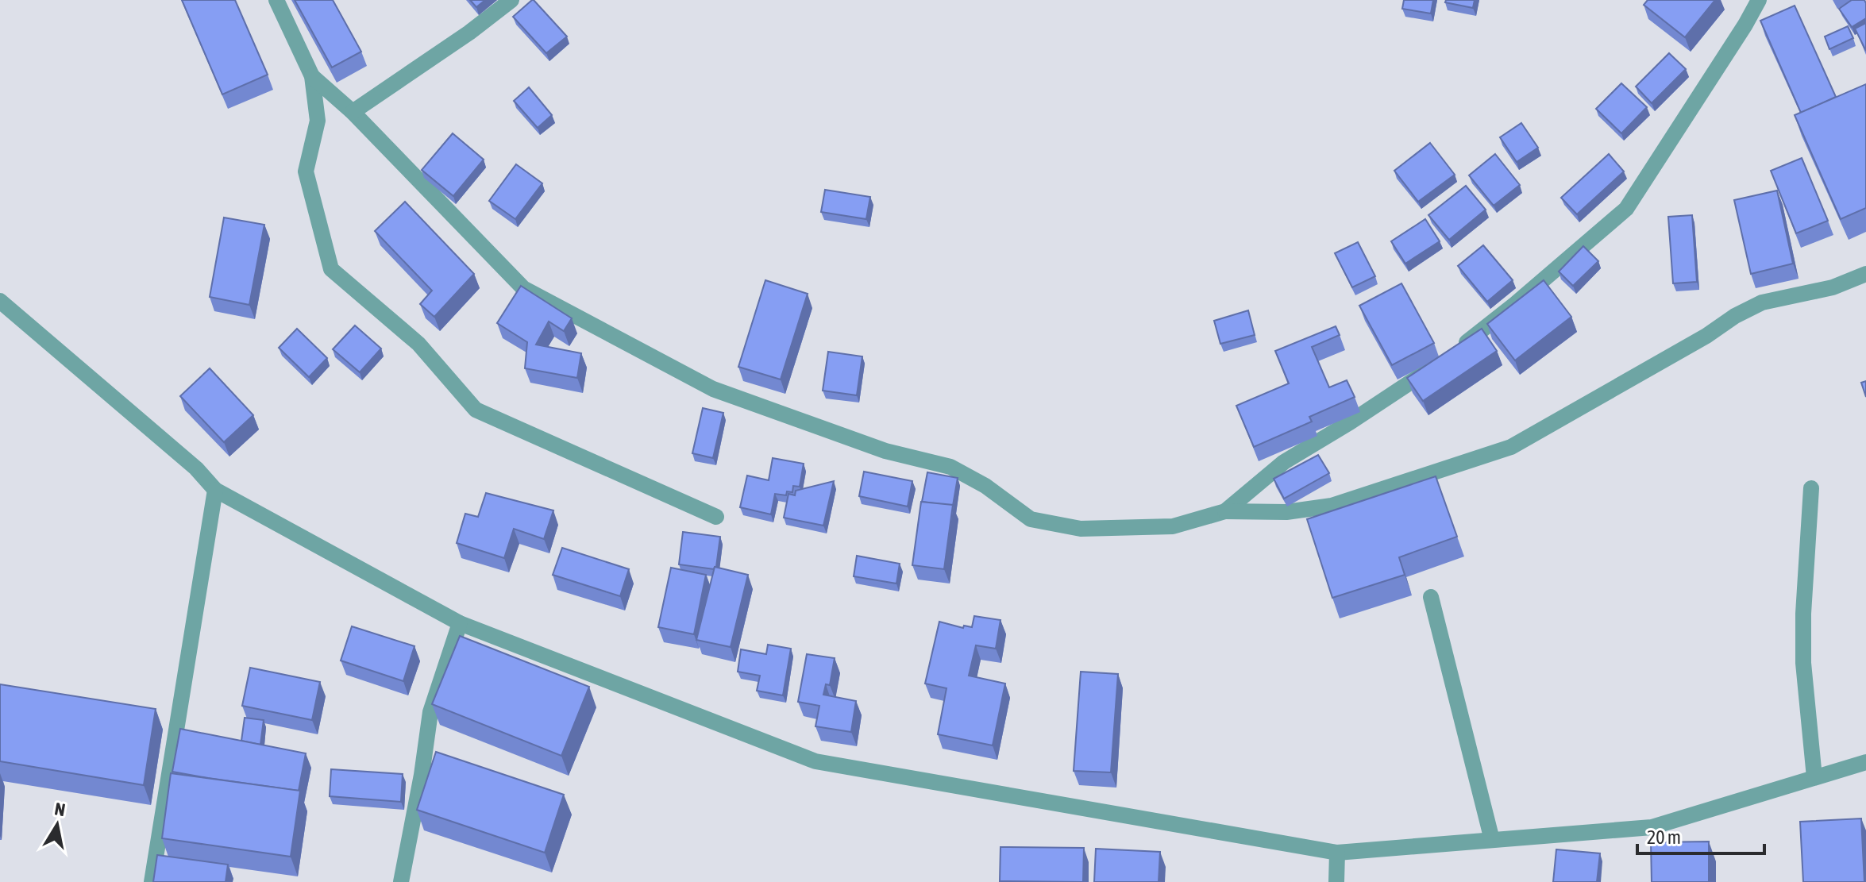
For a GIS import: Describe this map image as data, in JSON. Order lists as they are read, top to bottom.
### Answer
{
  "scale_bar": "20 m",
  "north": "top"
}
